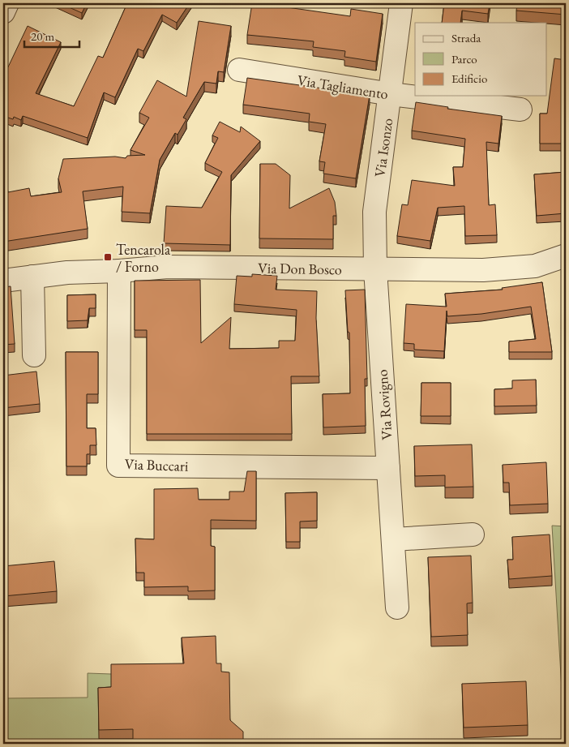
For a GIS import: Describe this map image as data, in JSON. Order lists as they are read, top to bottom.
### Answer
{
  "streets": {
    "street": [
      "Via Tagliamento",
      "Via Isonzo",
      "Via Don Bosco",
      "Via Rovigno",
      "Via Buccari"
    ]
  },
  "crossings": [
    ["Via Tagliamento", "Via Isonzo"],
    ["Via Isonzo", "Via Don Bosco"],
    ["Via Isonzo", "Via Rovigno"],
    ["Via Don Bosco", "Via Rovigno"],
    ["Via Don Bosco", "Via Buccari"],
    ["Via Rovigno", "Via Buccari"]
  ],
  "places": {
    "transit": ["Tencarola / Forno"]
  },
  "legend": ["Strada", "Parco", "Edificio"],
  "scale_bar": "20 m"
}
